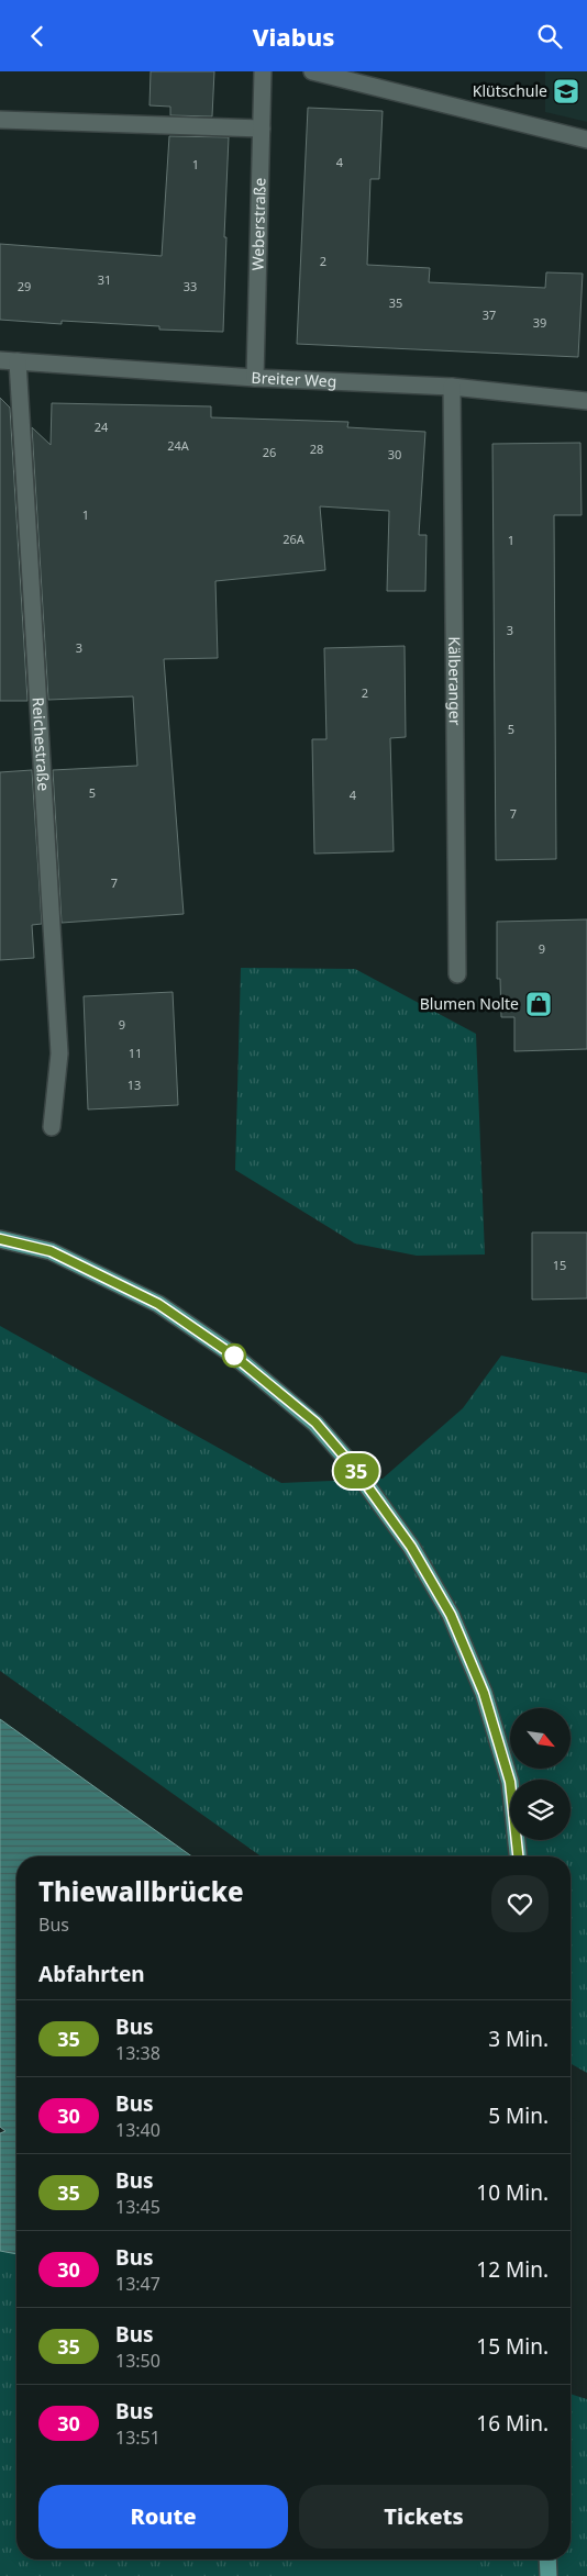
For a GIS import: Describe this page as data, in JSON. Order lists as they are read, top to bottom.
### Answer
{
  "streets": {
    "street": [
      "Weberstraße",
      "Breiter Weg",
      "Kälberanger",
      "Reichestraße"
    ]
  },
  "crossings": [
    ["Weberstraße", "Breiter Weg"],
    ["Breiter Weg", "Kälberanger"],
    ["Breiter Weg", "Reichestraße"]
  ],
  "places": {
    "school or university": ["Klütschule"],
    "shop": ["Blumen Nolte"]
  },
  "lines": ["bus line 35"],
  "house_numbers": [
    "4",
    "1",
    "2",
    "31",
    "29",
    "33",
    "35",
    "37",
    "39",
    "24",
    "24A",
    "28",
    "26",
    "30",
    "1",
    "26A",
    "1",
    "3",
    "3",
    "2",
    "5",
    "5",
    "4",
    "7",
    "7",
    "9",
    "9",
    "11",
    "13",
    "15"
  ],
  "north": "bottom right",
  "page": {
    "header": "Viabus",
    "on_map": "35",
    "heading": [
      ["Thiewallbrücke", "Bus"],
      "Abfahrten"
    ],
    "list": [
      {
        "mark": "35",
        "name": "Bus",
        "note": "13:38",
        "value": "3 Min."
      },
      {
        "mark": "30",
        "name": "Bus",
        "note": "13:40",
        "value": "5 Min."
      },
      {
        "mark": "35",
        "name": "Bus",
        "note": "13:45",
        "value": "10 Min."
      },
      {
        "mark": "30",
        "name": "Bus",
        "note": "13:47",
        "value": "12 Min."
      },
      {
        "mark": "35",
        "name": "Bus",
        "note": "13:50",
        "value": "15 Min."
      },
      {
        "mark": "30",
        "name": "Bus",
        "note": "13:51",
        "value": "16 Min."
      }
    ],
    "buttons": ["Route", "Tickets"]
  }
}
